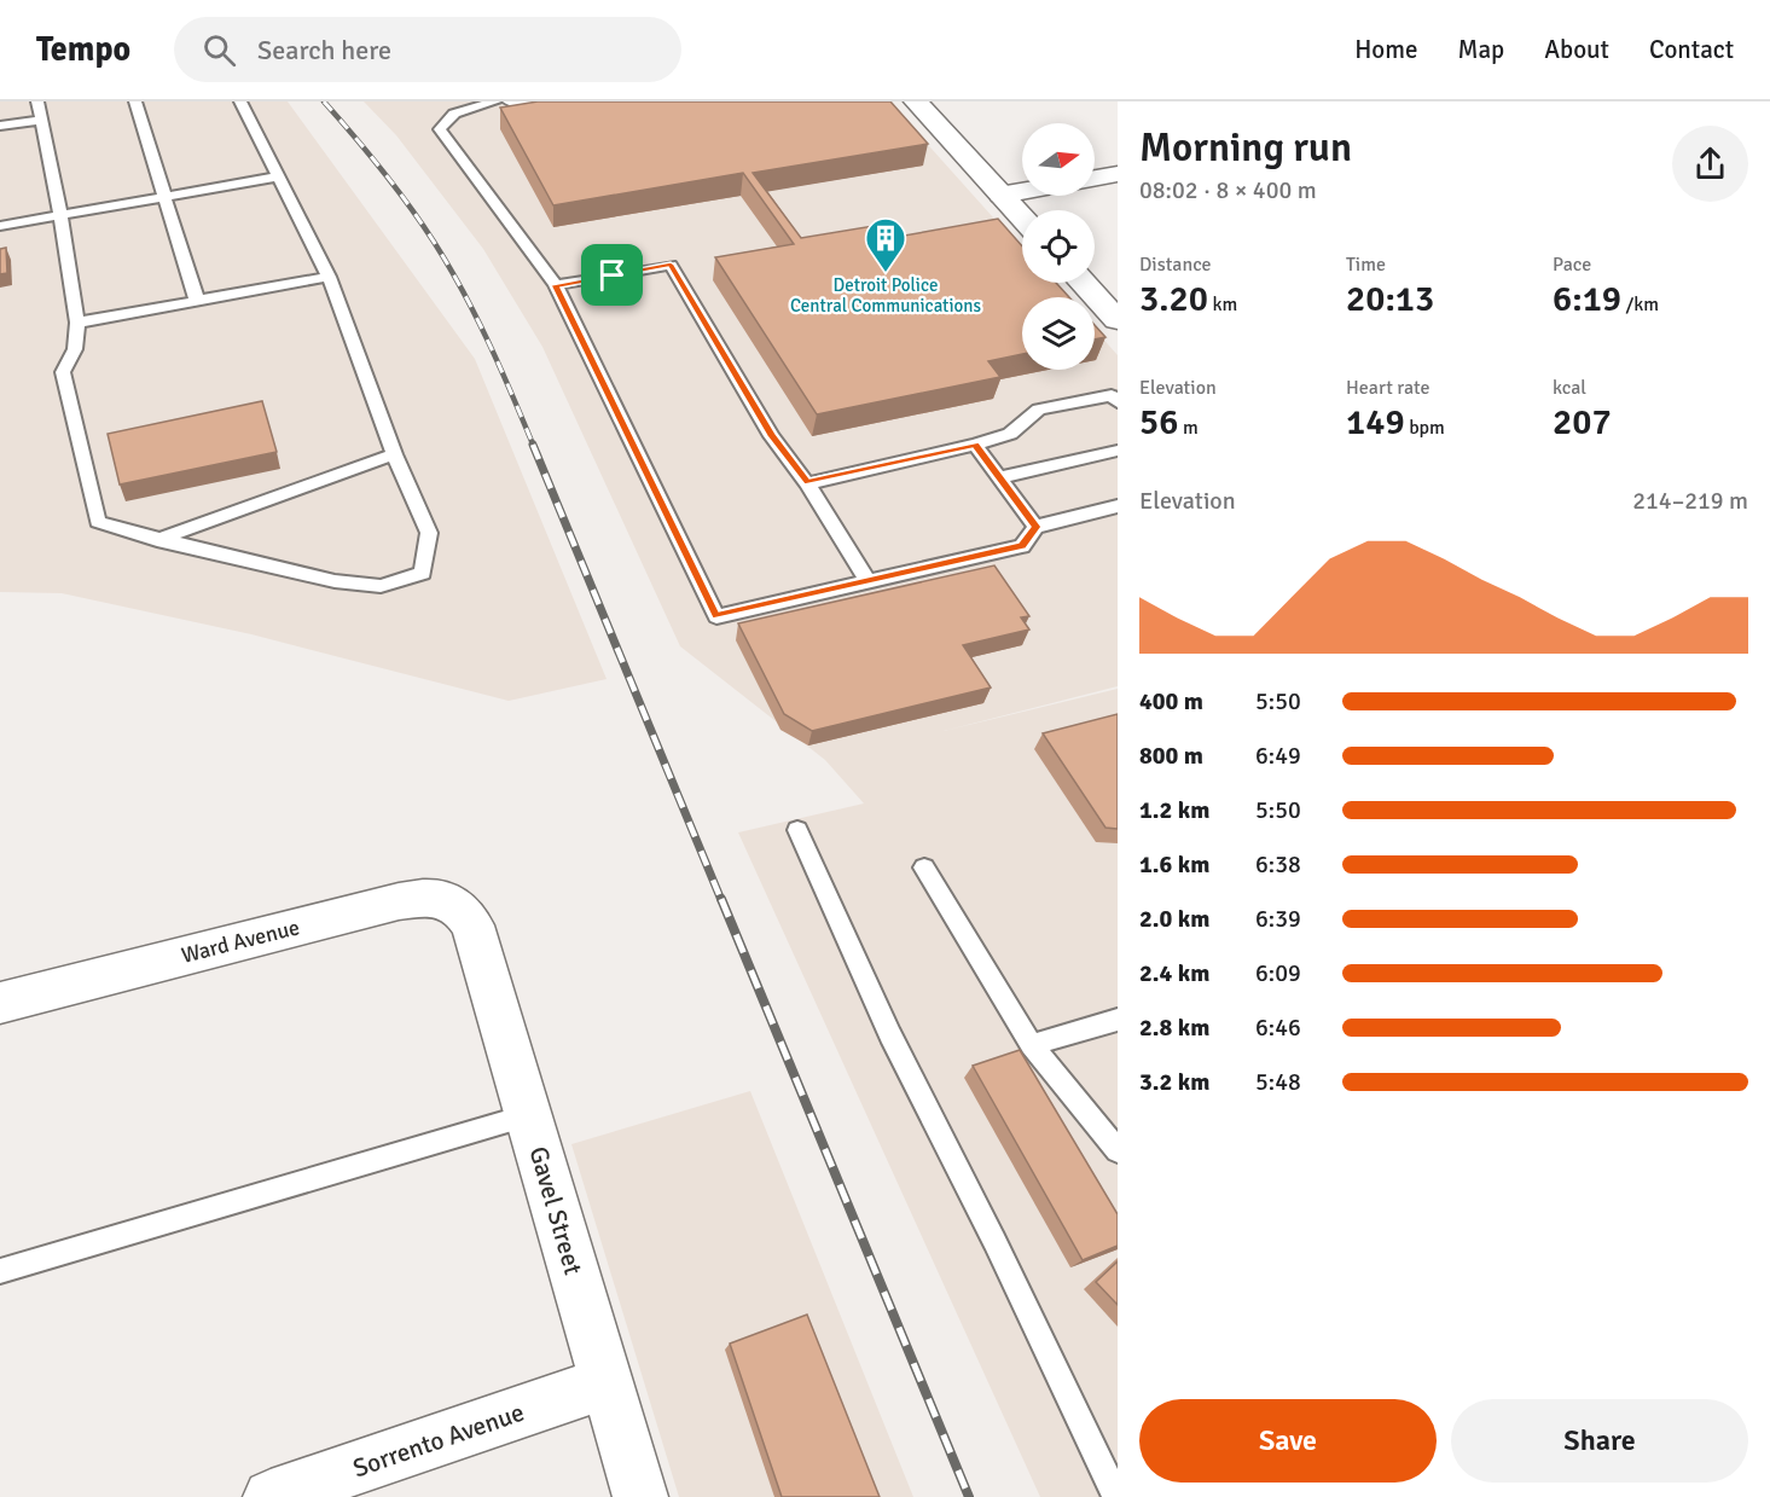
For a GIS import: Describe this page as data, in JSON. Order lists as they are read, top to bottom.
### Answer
{
  "streets": {
    "street": ["Ward Avenue", "Gavel Street", "Sorrento Avenue"]
  },
  "crossings": [
    ["Ward Avenue", "Gavel Street"],
    ["Gavel Street", "Sorrento Avenue"]
  ],
  "places": {
    "building": ["Detroit Police Central Communications"]
  },
  "north": "right",
  "page": {
    "header": "Tempo",
    "search": "Search here",
    "nav": [
      "Home",
      "Map",
      "About",
      "Contact"
    ],
    "heading": ["Morning run", "08:02 · 8 × 400 m"],
    "stats": [
      ["Distance", "3.20 km"],
      ["Time", "20:13"],
      ["Pace", "6:19 /km"],
      ["Elevation", "56 m"],
      ["Heart rate", "149 bpm"],
      ["kcal", "207"]
    ],
    "chart": ["Elevation", "214–219 m"],
    "list": [
      {
        "name": "400 m",
        "note": "5:50"
      },
      {
        "name": "800 m",
        "note": "6:49"
      },
      {
        "name": "1.2 km",
        "note": "5:50"
      },
      {
        "name": "1.6 km",
        "note": "6:38"
      },
      {
        "name": "2.0 km",
        "note": "6:39"
      },
      {
        "name": "2.4 km",
        "note": "6:09"
      },
      {
        "name": "2.8 km",
        "note": "6:46"
      },
      {
        "name": "3.2 km",
        "note": "5:48"
      }
    ],
    "buttons": ["Save", "Share"]
  }
}
